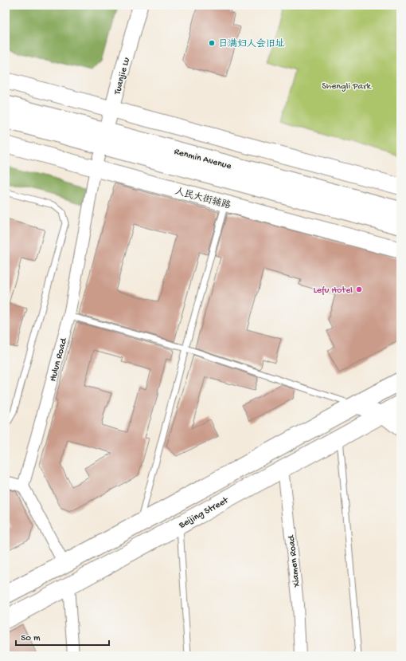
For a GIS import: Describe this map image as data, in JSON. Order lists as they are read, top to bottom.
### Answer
{
  "streets": {
    "main road": ["Renmin Avenue", "人民大街辅路", "Beijing Street"],
    "street": ["Tuanjie Lu", "Hulun Road", "Xiamen Road"]
  },
  "crossings": [
    ["Tuanjie Lu", "Renmin Avenue"],
    ["Tuanjie Lu", "Hulun Road"],
    ["Renmin Avenue", "Hulun Road"],
    ["人民大街辅路", "Hulun Road"],
    ["Beijing Street", "Xiamen Road"]
  ],
  "parks": ["Shengli Park"],
  "places": ["日满妇人会旧址", "Lefu Hotel"],
  "scale_bar": "50 m"
}
